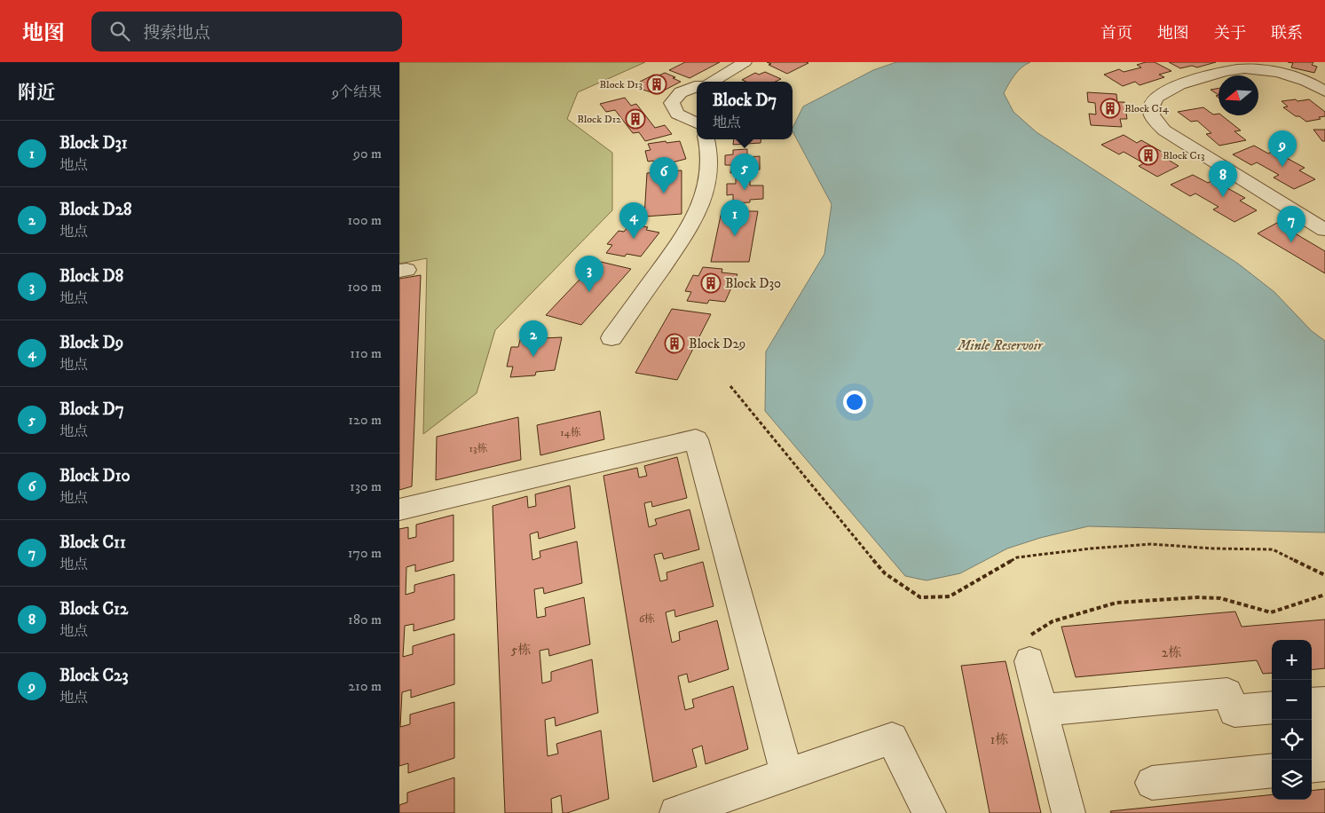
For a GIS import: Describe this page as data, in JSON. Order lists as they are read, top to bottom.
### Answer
{
  "water": ["Minle Reservoir"],
  "places": {
    "building": [
      "Block D13",
      "Block C14",
      "Block D12",
      "Block C13",
      "Block D30",
      "Block D29"
    ]
  },
  "house_numbers": [
    "14栋",
    "13栋",
    "6栋",
    "5栋",
    "2栋",
    "1栋"
  ],
  "north": "left",
  "page": {
    "header": "地图",
    "search": "搜索地点",
    "nav": [
      "首页",
      "地图",
      "关于",
      "联系"
    ],
    "heading": ["附近", "9个结果"],
    "popup": ["Block D7", "地点"],
    "list": [
      {
        "mark": "1",
        "name": "Block D31",
        "note": "地点",
        "value": "90 m"
      },
      {
        "mark": "2",
        "name": "Block D28",
        "note": "地点",
        "value": "100 m"
      },
      {
        "mark": "3",
        "name": "Block D8",
        "note": "地点",
        "value": "100 m"
      },
      {
        "mark": "4",
        "name": "Block D9",
        "note": "地点",
        "value": "110 m"
      },
      {
        "mark": "5",
        "name": "Block D7",
        "note": "地点",
        "value": "120 m"
      },
      {
        "mark": "6",
        "name": "Block D10",
        "note": "地点",
        "value": "130 m"
      },
      {
        "mark": "7",
        "name": "Block C11",
        "note": "地点",
        "value": "170 m"
      },
      {
        "mark": "8",
        "name": "Block C12",
        "note": "地点",
        "value": "180 m"
      },
      {
        "mark": "9",
        "name": "Block C23",
        "note": "地点",
        "value": "210 m"
      }
    ],
    "pins": [
      "9",
      "5",
      "6",
      "8",
      "1",
      "4",
      "7",
      "3",
      "2"
    ],
    "map_buttons": ["+", "−"]
  }
}
